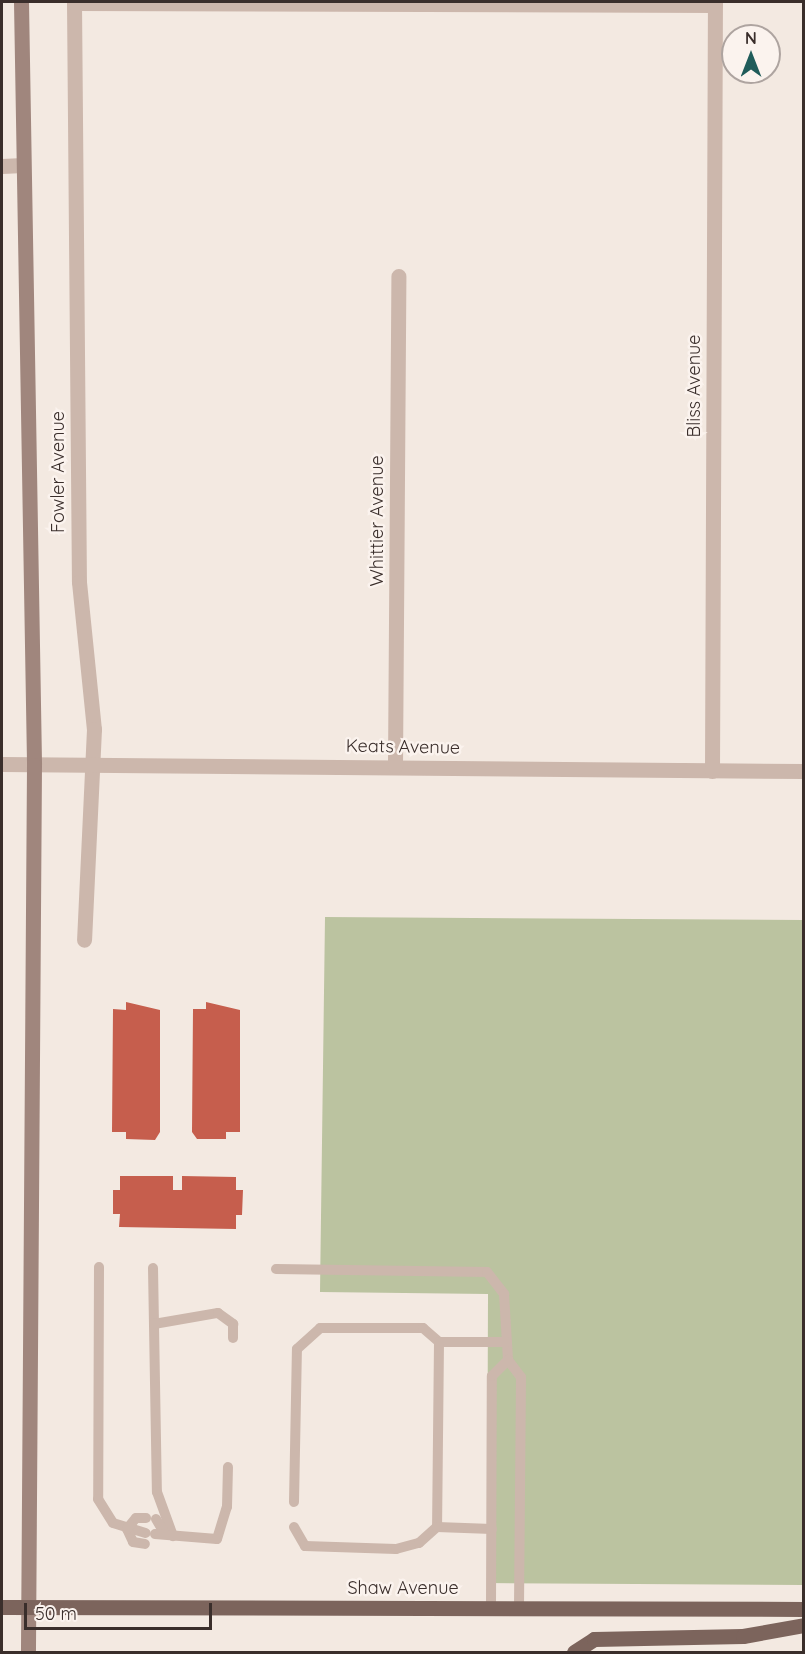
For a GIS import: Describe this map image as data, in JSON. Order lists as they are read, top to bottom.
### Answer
{
  "streets": {
    "main road": ["Fowler Avenue", "Shaw Avenue"],
    "street": ["Bliss Avenue", "Whittier Avenue", "Keats Avenue"]
  },
  "crossings": [
    ["Bliss Avenue", "Keats Avenue"],
    ["Fowler Avenue", "Keats Avenue"],
    ["Fowler Avenue", "Shaw Avenue"],
    ["Whittier Avenue", "Keats Avenue"]
  ],
  "scale_bar": "50 m",
  "north": "top"
}
